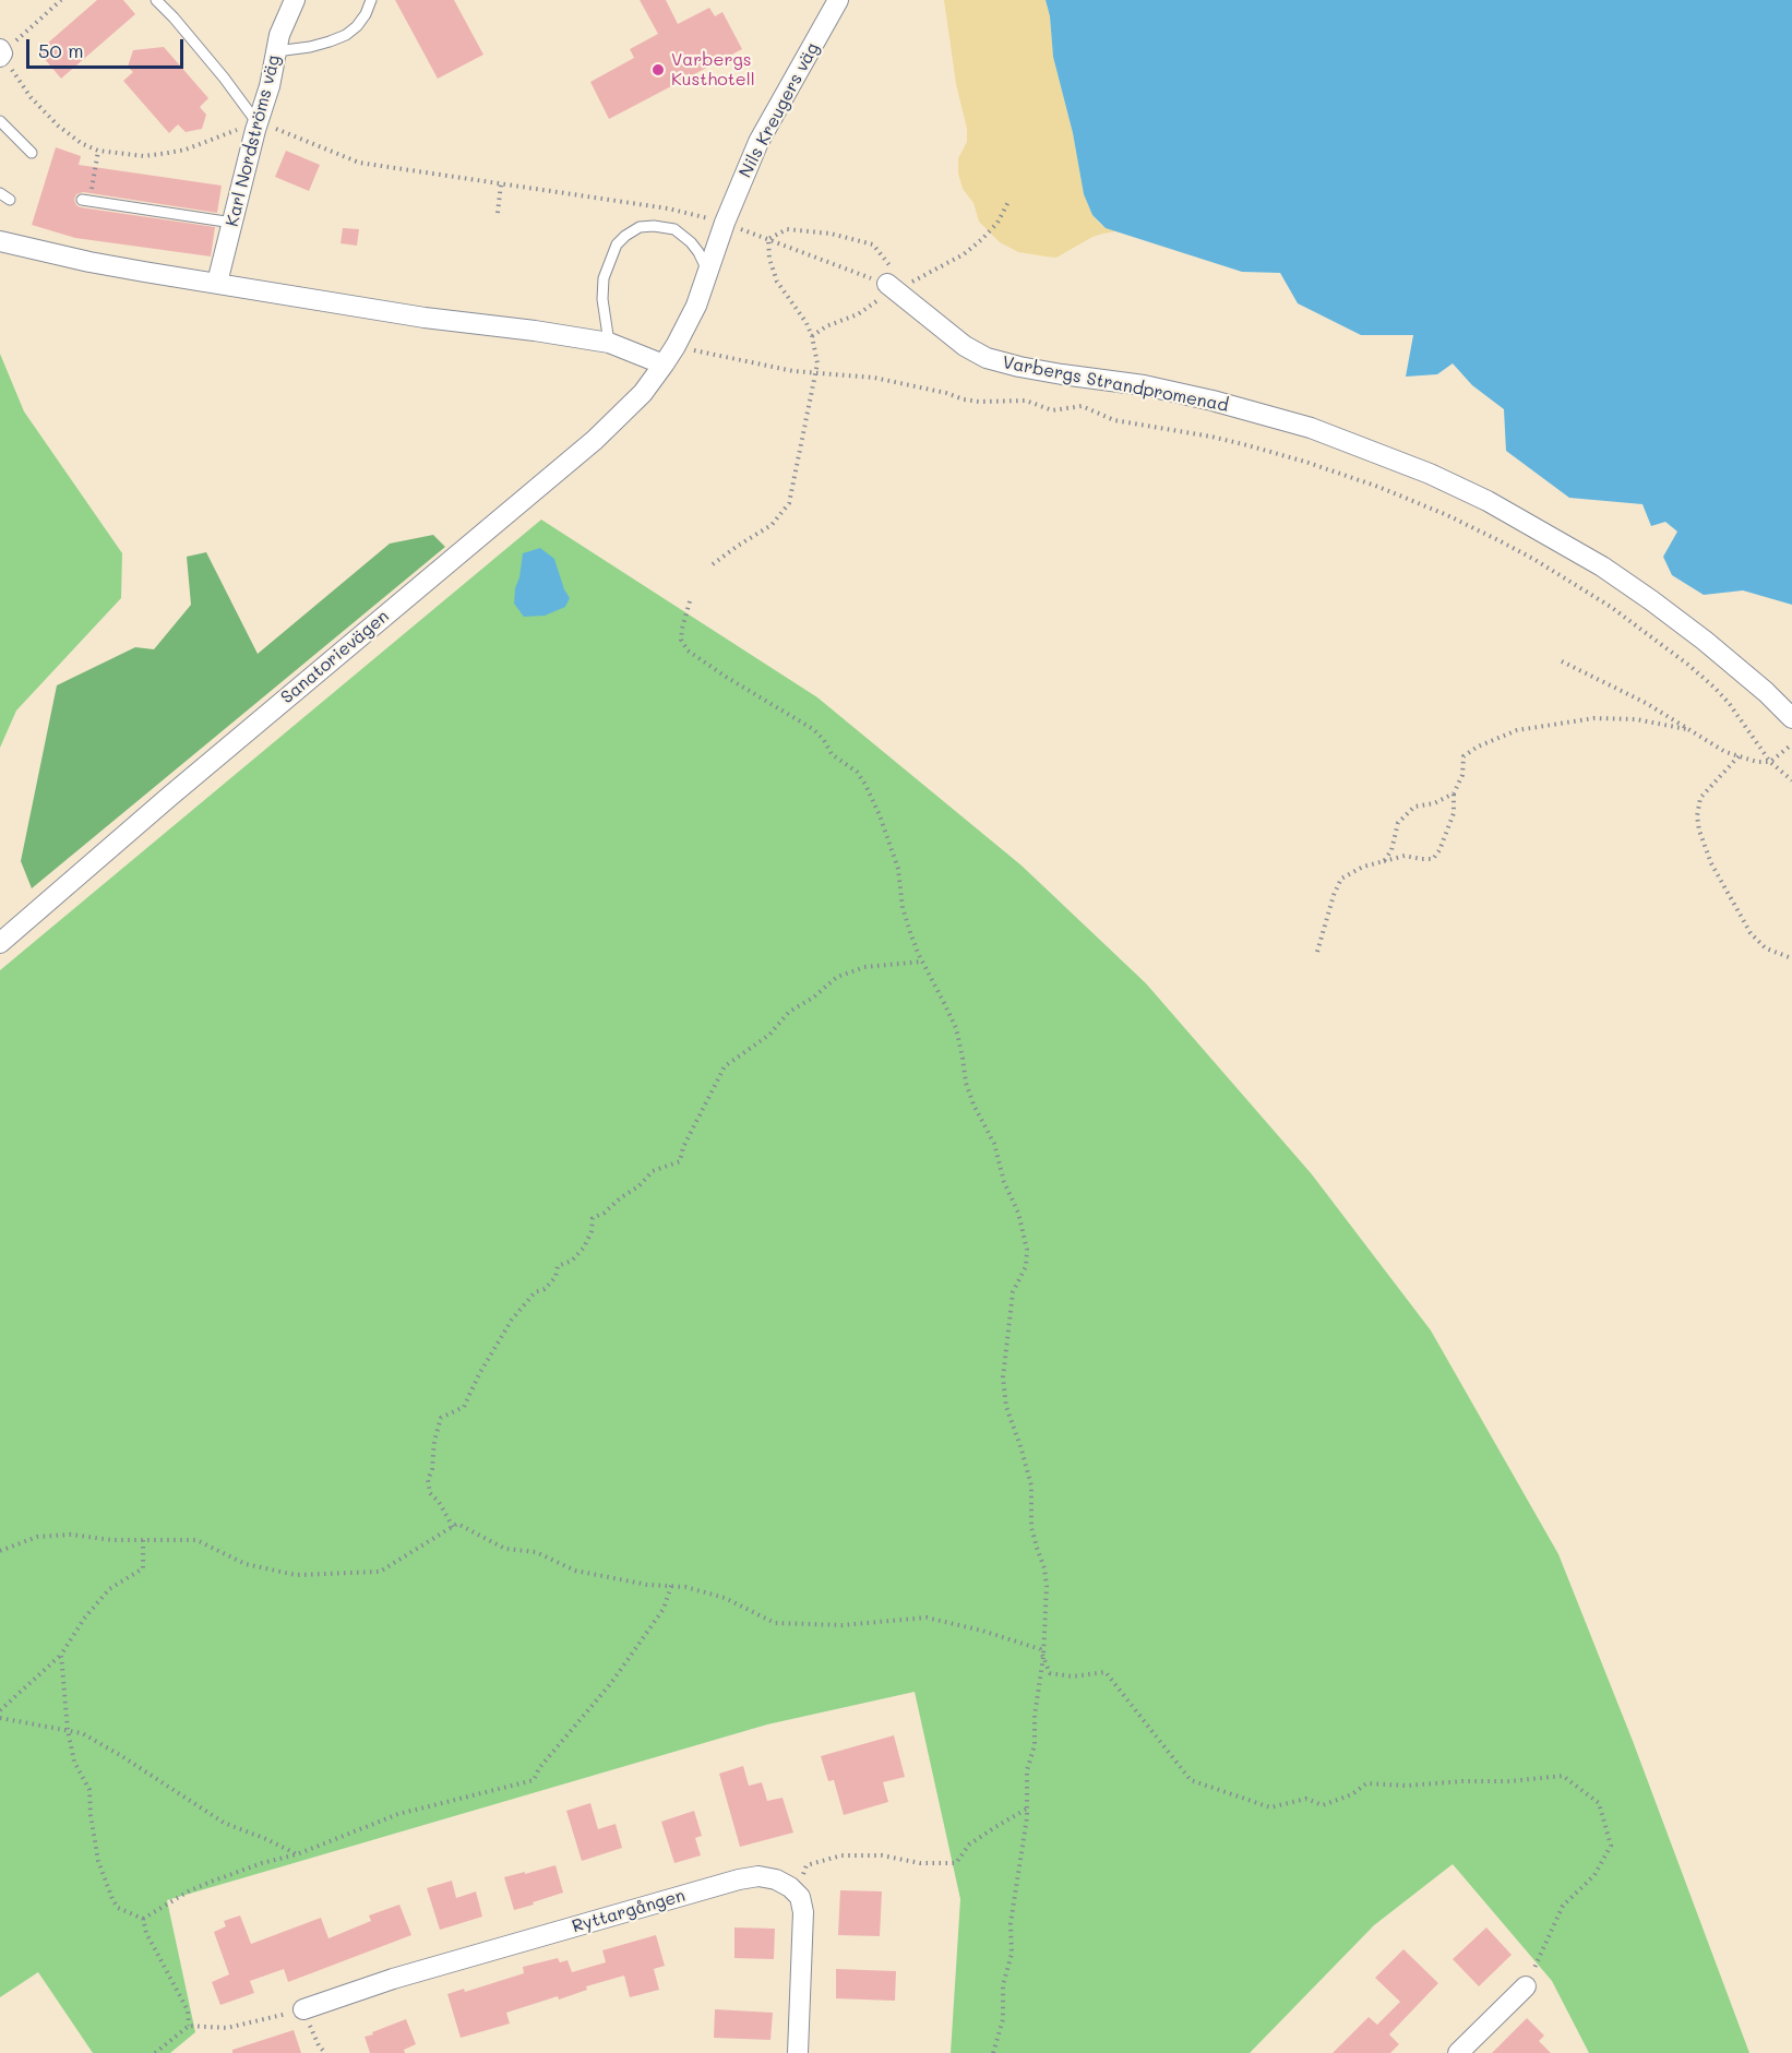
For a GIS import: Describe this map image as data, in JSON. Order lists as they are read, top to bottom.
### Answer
{
  "streets": {
    "street": [
      "Nils Kreugers väg",
      "Karl Nordströms väg",
      "Varbergs Strandpromenad",
      "Sanatorievägen",
      "Ryttargången"
    ]
  },
  "crossings": [
    ["Nils Kreugers väg", "Sanatorievägen"]
  ],
  "places": ["Varbergs Kusthotell"],
  "scale_bar": "50 m"
}
